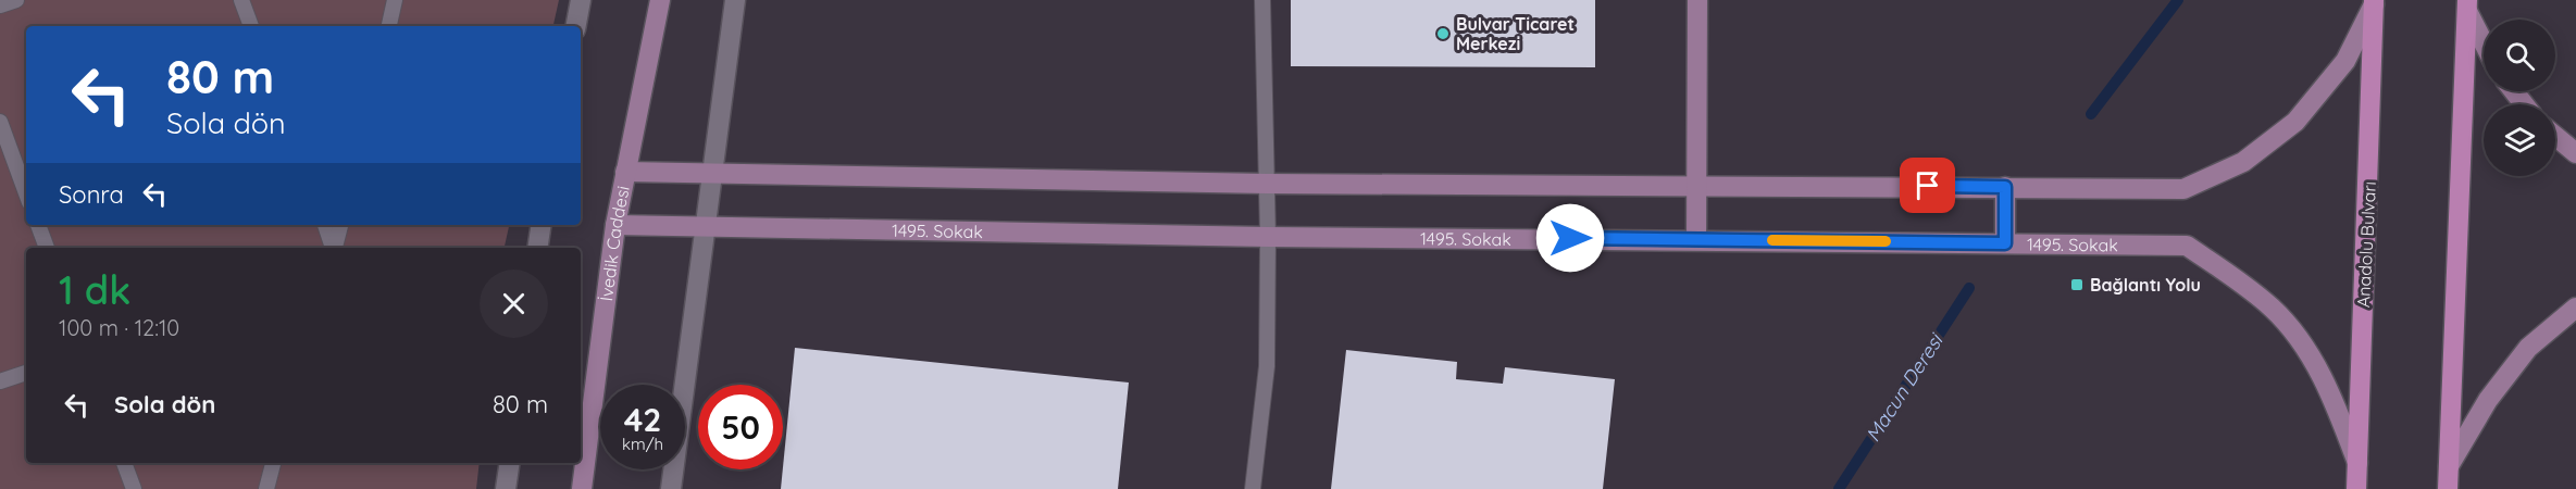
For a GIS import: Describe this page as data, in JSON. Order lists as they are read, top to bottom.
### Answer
{
  "streets": {
    "main road": ["1495. Sokak", "İvedik Caddesi", "Anadolu Bulvarı"]
  },
  "crossings": [
    ["1495. Sokak", "İvedik Caddesi"],
    ["1495. Sokak", "Anadolu Bulvarı"]
  ],
  "water": ["Macun Deresi"],
  "places": {
    "other": ["Bulvar Ticaret Merkezi"],
    "transit": ["Bağlantı Yolu"]
  },
  "page": {
    "turn": ["80 m", "Sola dön"],
    "then": "Sonra",
    "heading": ["1 dk", "100 m · 12:10"],
    "list": [
      {
        "name": "Sola dön",
        "value": "80 m"
      }
    ],
    "speed": "42 km/h",
    "limit": "50"
  }
}
